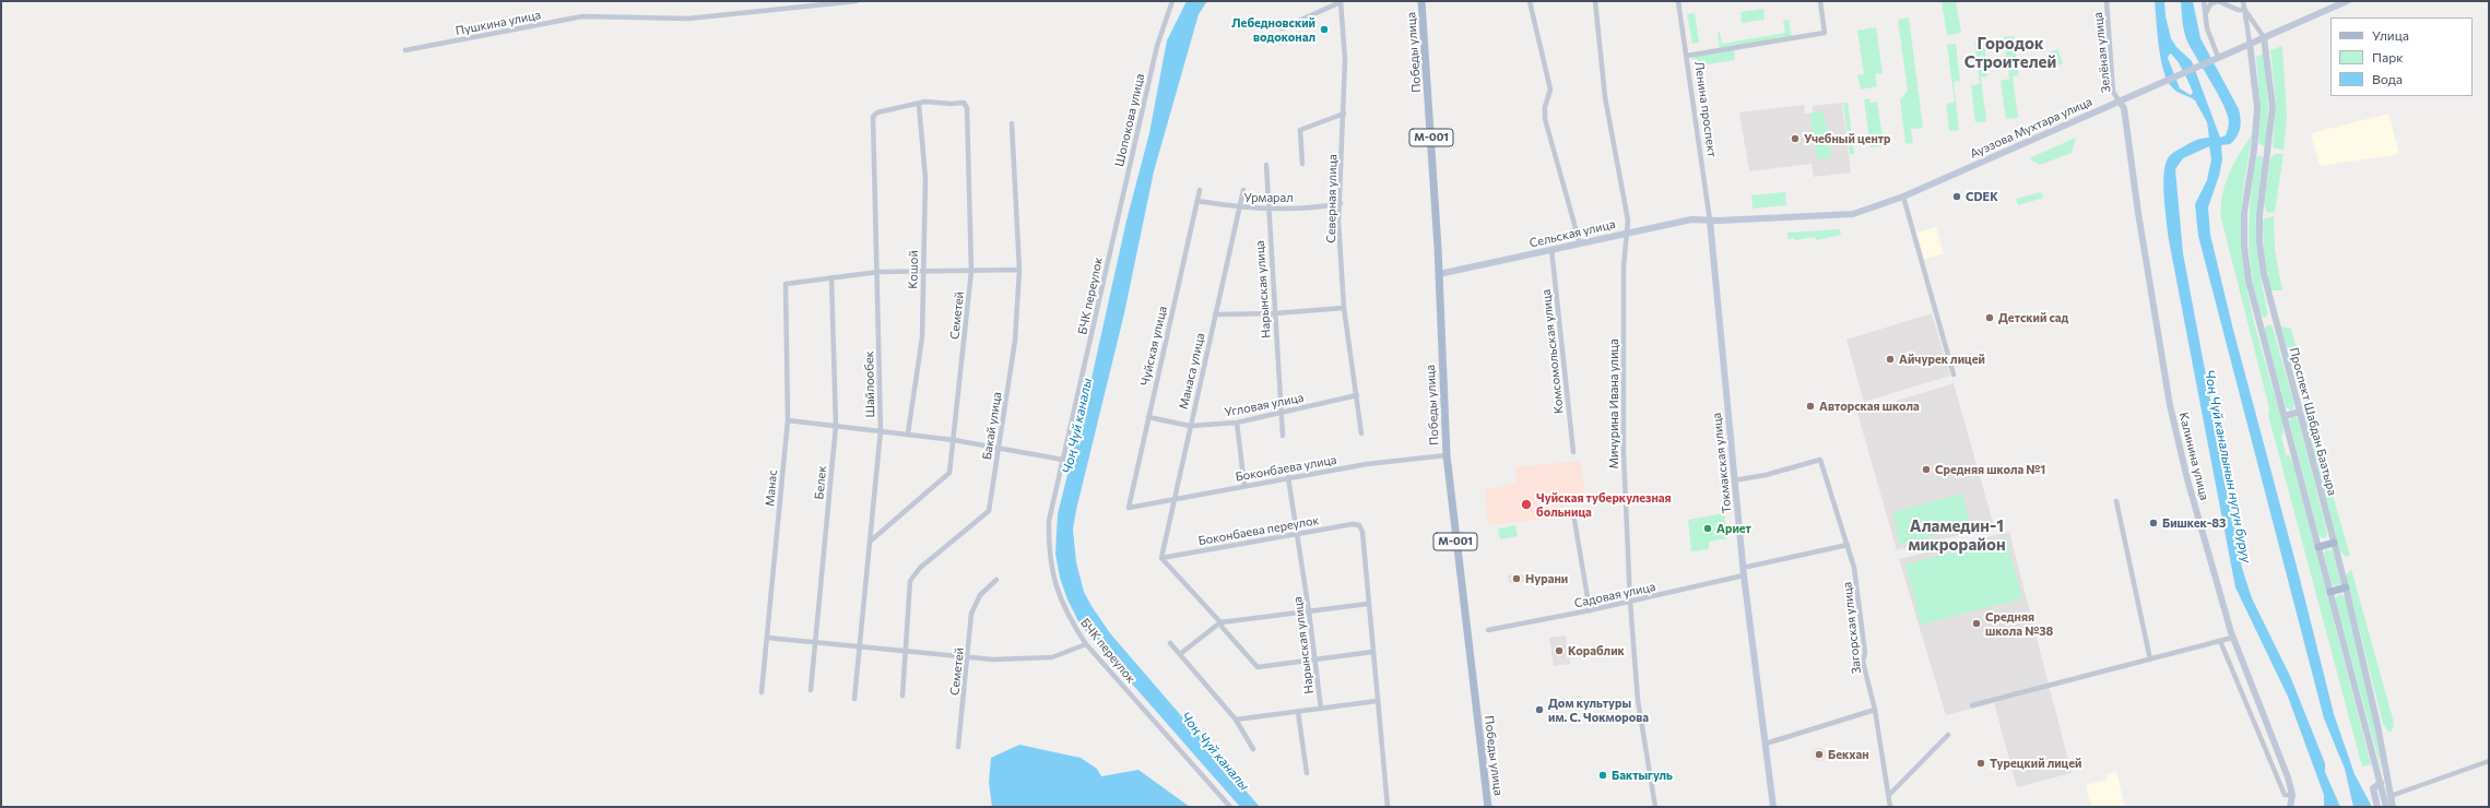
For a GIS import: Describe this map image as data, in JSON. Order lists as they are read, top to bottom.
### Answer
{
  "streets": {
    "main road": [
      "Победы улица",
      "Ауэзова Мухтара улица",
      "М-001",
      "Сельская улица",
      "Проспект Шабдан Баатыра",
      "Калинина улица",
      "Токмакская улица"
    ],
    "street": [
      "Пушкина улица",
      "Зелёная улица",
      "Ленина проспект",
      "Шопокова улица",
      "Урмарал",
      "Северная улица",
      "Кошой",
      "Нарынская улица",
      "БЧК переулок",
      "Семетей",
      "Чуйская улица",
      "Комсомольская улица",
      "Манаса улица",
      "Шайлообек",
      "Мичурина Ивана улица",
      "Угловая улица",
      "Бакай улица",
      "Боконбаева улица",
      "Белек",
      "Манас",
      "Боконбаева переулок",
      "Садовая улица",
      "Загорская улица"
    ]
  },
  "crossings": [
    ["Победы улица", "Сельская улица"],
    ["Победы улица", "Боконбаева улица"],
    ["Зелёная улица", "Ауэзова Мухтара улица"],
    ["Зелёная улица", "Калинина улица"],
    ["Ленина проспект", "Ауэзова Мухтара улица"],
    ["Ленина проспект", "Сельская улица"],
    ["Ленина проспект", "Токмакская улица"],
    ["Шопокова улица", "БЧК переулок"],
    ["Ауэзова Мухтара улица", "Сельская улица"],
    ["Ауэзова Мухтара улица", "Проспект Шабдан Баатыра"],
    ["Ауэзова Мухтара улица", "Калинина улица"],
    ["Ауэзова Мухтара улица", "Токмакская улица"],
    ["Урмарал", "Северная улица"],
    ["Урмарал", "Нарынская улица"],
    ["Урмарал", "Чуйская улица"],
    ["Урмарал", "Манаса улица"],
    ["Северная улица", "Угловая улица"],
    ["Сельская улица", "Комсомольская улица"],
    ["Сельская улица", "Мичурина Ивана улица"],
    ["Сельская улица", "Токмакская улица"],
    ["Кошой", "Семетей"],
    ["Кошой", "Шайлообек"],
    ["Нарынская улица", "Угловая улица"],
    ["Нарынская улица", "Боконбаева улица"],
    ["Нарынская улица", "Боконбаева переулок"],
    ["Семетей", "Шайлообек"],
    ["Чуйская улица", "Угловая улица"],
    ["Чуйская улица", "Боконбаева улица"],
    ["Манаса улица", "Угловая улица"],
    ["Манаса улица", "Боконбаева улица"],
    ["Манаса улица", "Боконбаева переулок"],
    ["Мичурина Ивана улица", "Садовая улица"],
    ["Токмакская улица", "Садовая улица"],
    ["Токмакская улица", "Загорская улица"],
    ["Белек", "Манас"]
  ],
  "districts": ["Городок Строителей", "Аламедин-1 микрорайон"],
  "water": ["Чоң Чүй каналы", "Чоң Чүй каналынын нугун буруу"],
  "places": [
    "Лебедновский водоконал",
    "Учебный центр",
    "CDEK",
    "Детский сад",
    "Айчурек лицей",
    "Авторская школа",
    "Средняя школа №1",
    "Чуйская туберкулезная больница",
    "Бишкек-83",
    "Ариет",
    "Нурани",
    "Средняя школа №38",
    "Кораблик",
    "Дом культуры им. С. Чокморова",
    "Бекхан",
    "Турецкий лицей",
    "Бактыгуль"
  ],
  "legend": ["Улица", "Парк", "Вода"]
}
